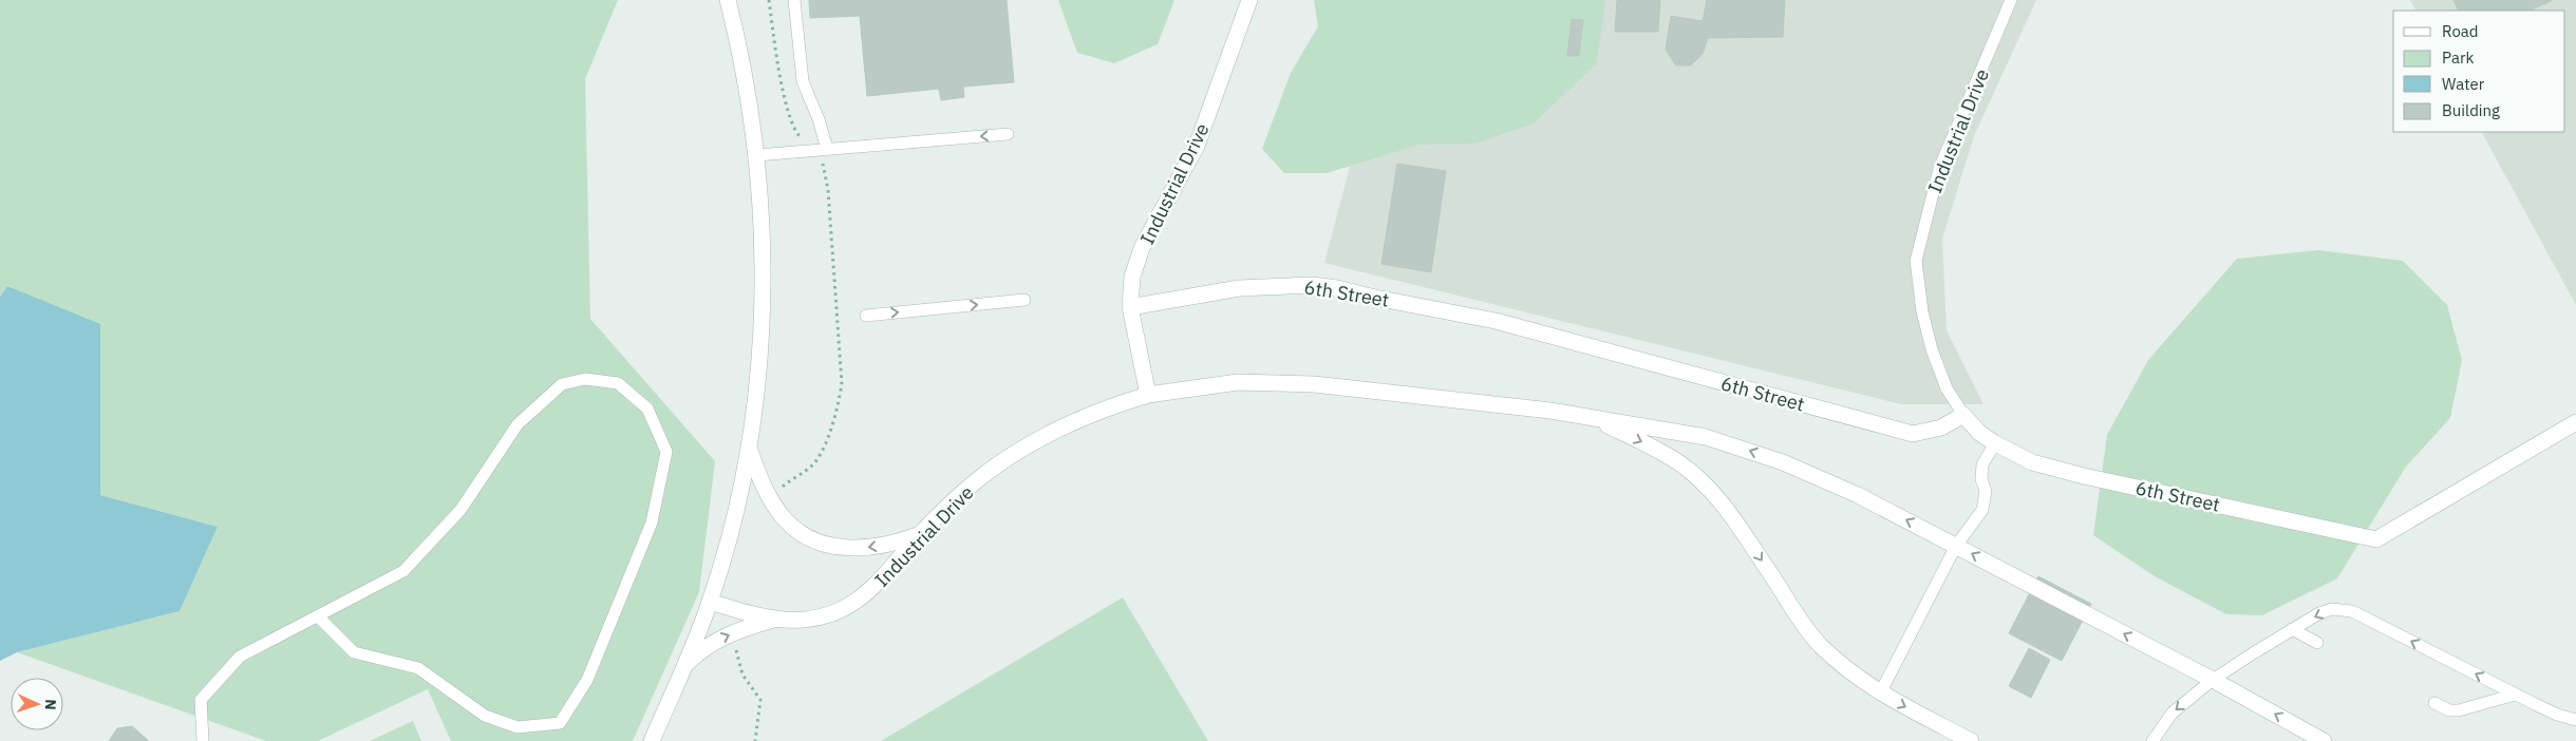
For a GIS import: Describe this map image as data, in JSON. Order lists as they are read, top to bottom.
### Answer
{
  "streets": {
    "street": ["Industrial Drive", "6th Street"]
  },
  "crossings": [
    ["Industrial Drive", "6th Street"]
  ],
  "legend": [
    "Road",
    "Park",
    "Water",
    "Building"
  ],
  "north": "right"
}
